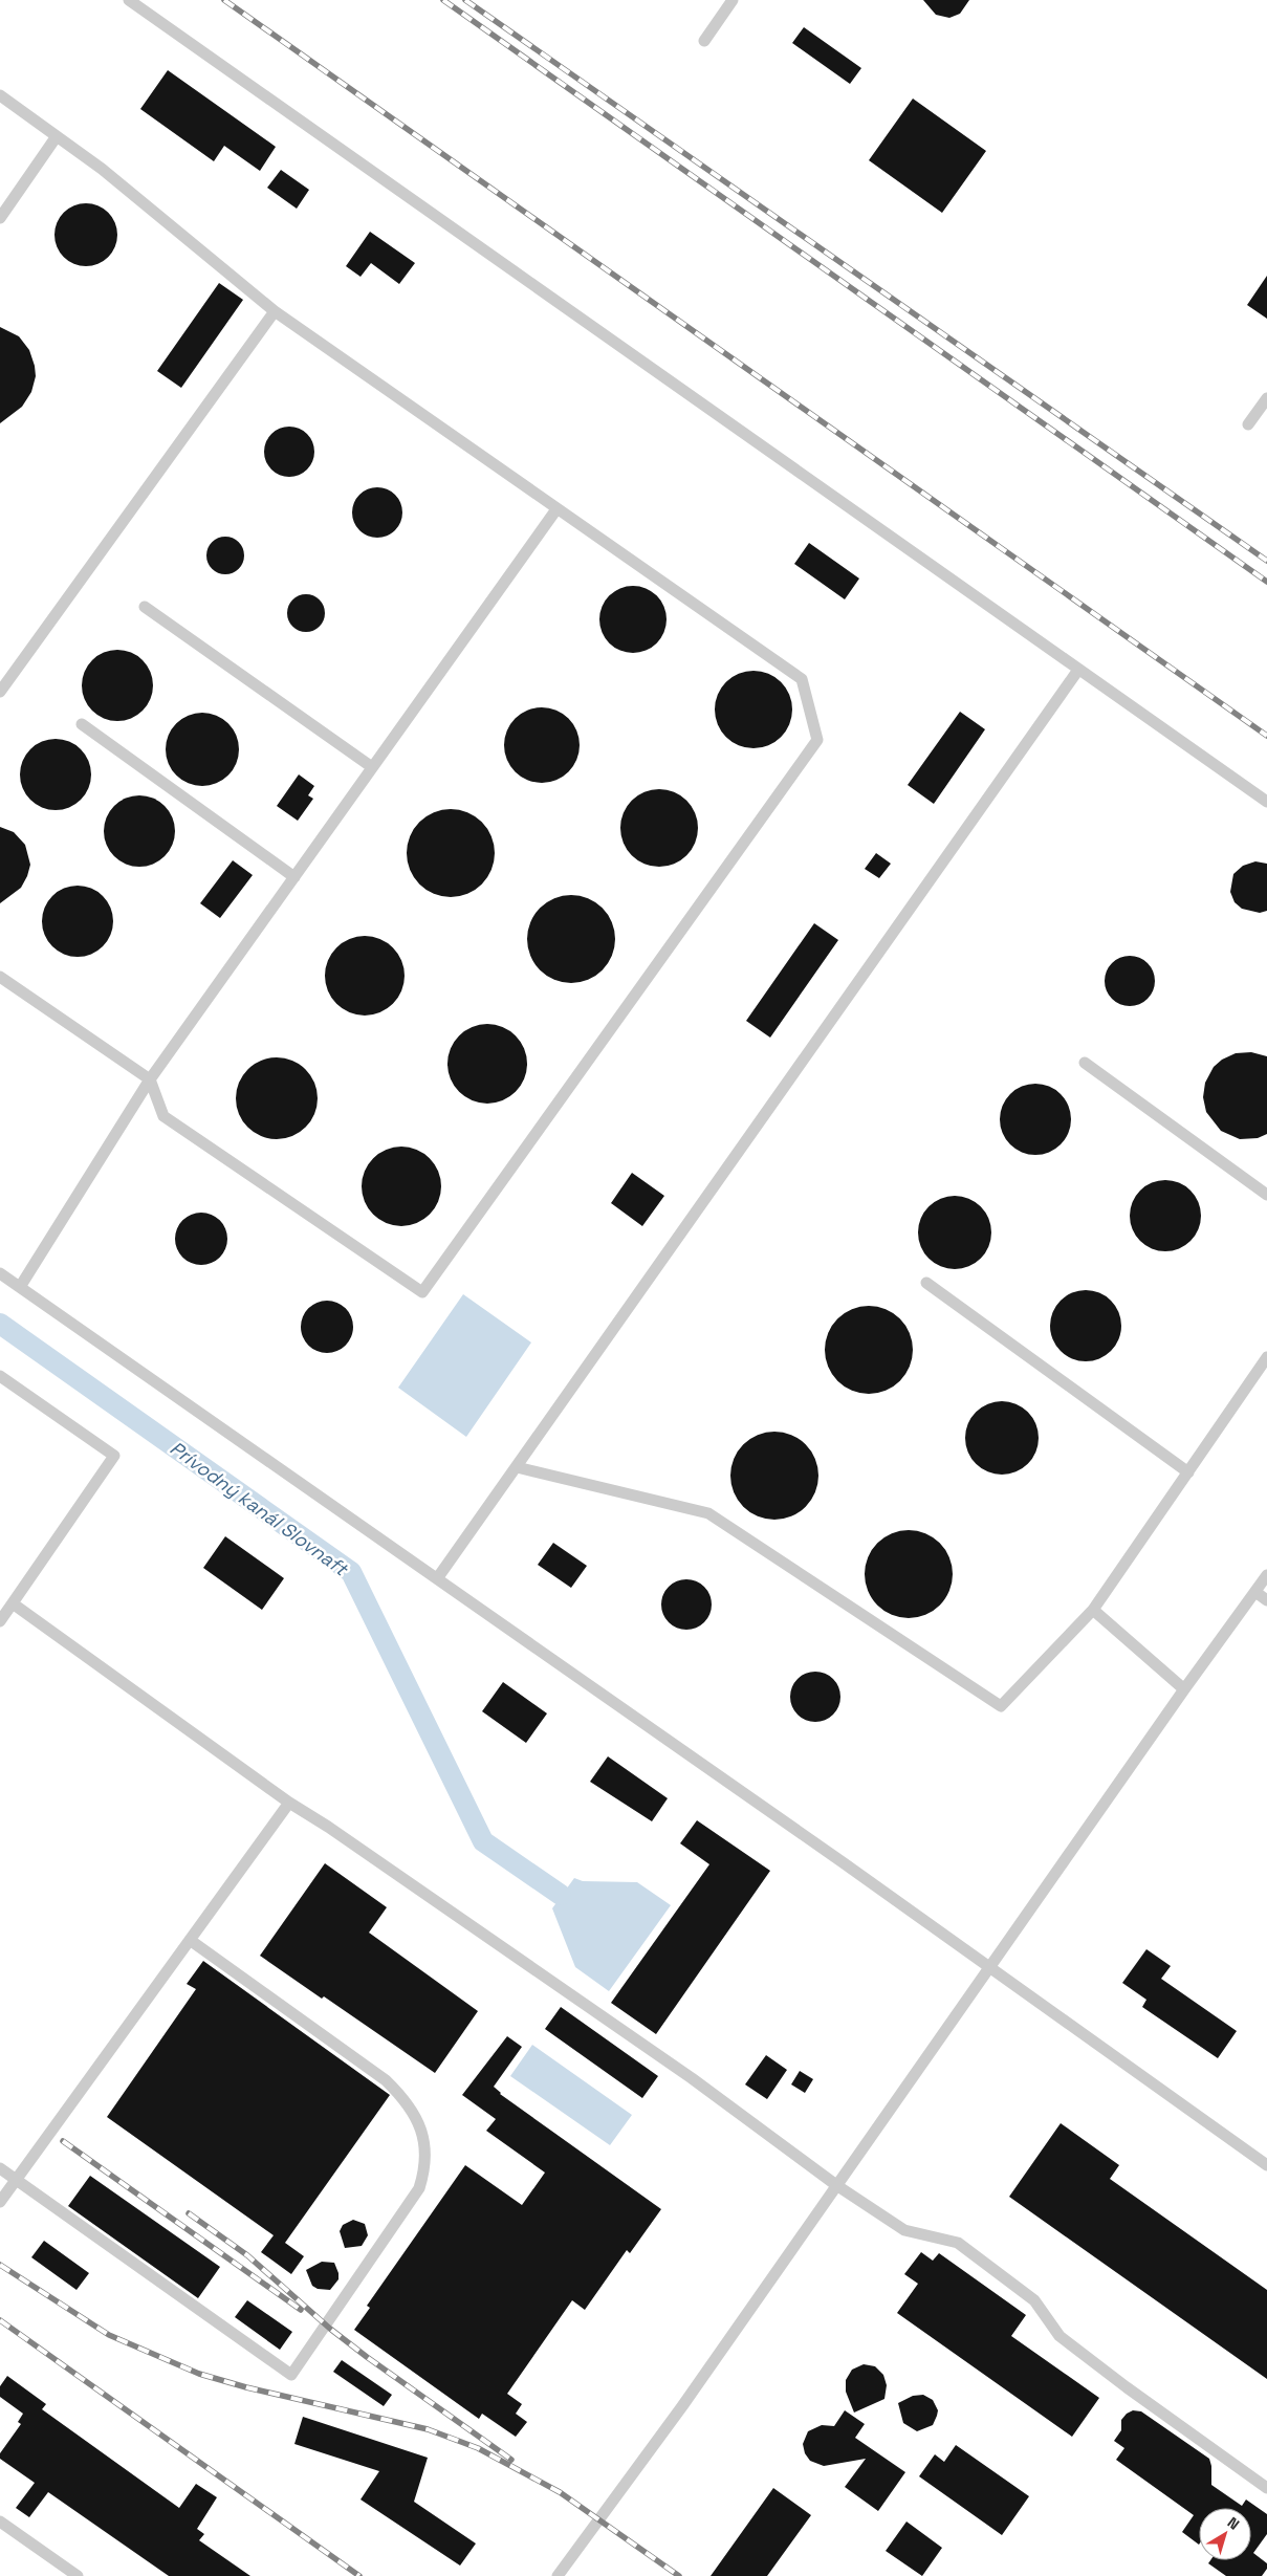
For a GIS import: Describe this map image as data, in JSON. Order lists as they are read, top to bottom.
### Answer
{
  "water": ["Prívodný kanál Slovnaft"],
  "north": "top right"
}
